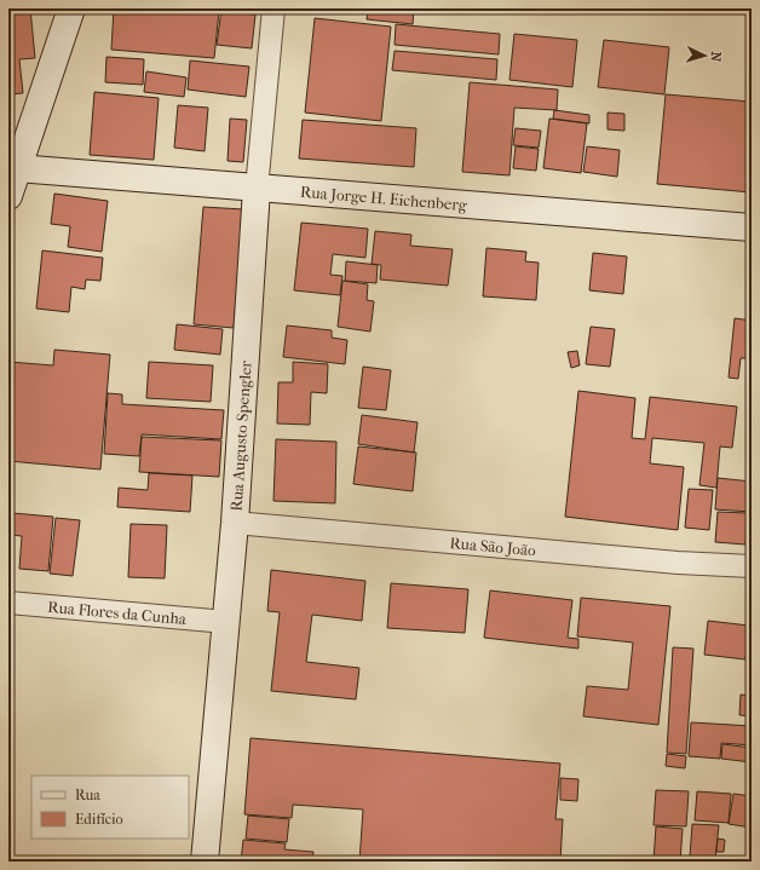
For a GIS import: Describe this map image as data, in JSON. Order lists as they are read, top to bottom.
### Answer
{
  "streets": {
    "street": [
      "Rua Jorge H. Eichenberg",
      "Rua Augusto Spengler",
      "Rua São João",
      "Rua Flores da Cunha"
    ]
  },
  "crossings": [
    ["Rua Jorge H. Eichenberg", "Rua Augusto Spengler"],
    ["Rua Augusto Spengler", "Rua São João"],
    ["Rua Augusto Spengler", "Rua Flores da Cunha"]
  ],
  "legend": ["Rua", "Edifício"],
  "north": "right"
}
